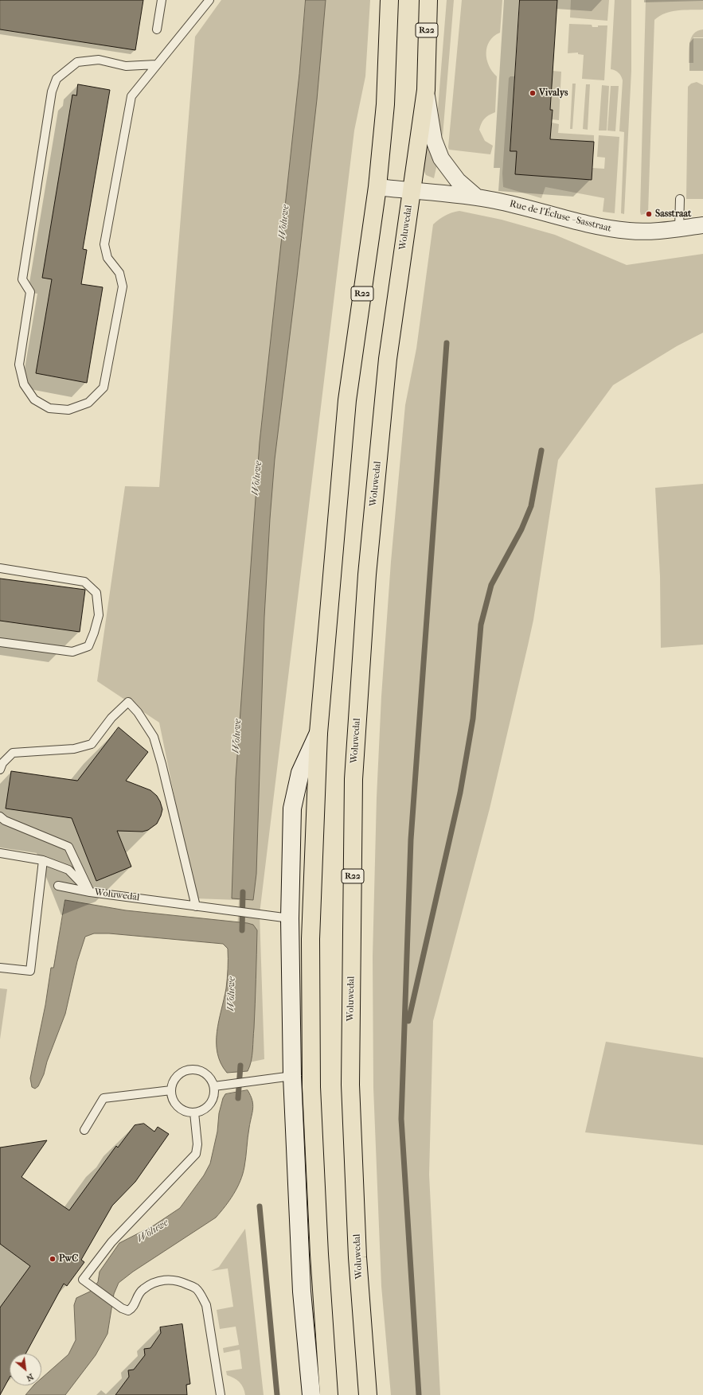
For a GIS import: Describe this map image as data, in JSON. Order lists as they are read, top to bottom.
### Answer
{
  "streets": {
    "highway": ["R22", "Woluwedal"],
    "street": ["Rue de l'Écluse - Sasstraat"]
  },
  "crossings": [
    ["R22", "Woluwedal"],
    ["Rue de l'Écluse - Sasstraat", "Woluwedal"]
  ],
  "water": ["Woluwe"],
  "places": ["Vivalys", "Sasstraat", "PwC"],
  "north": "bottom right"
}
